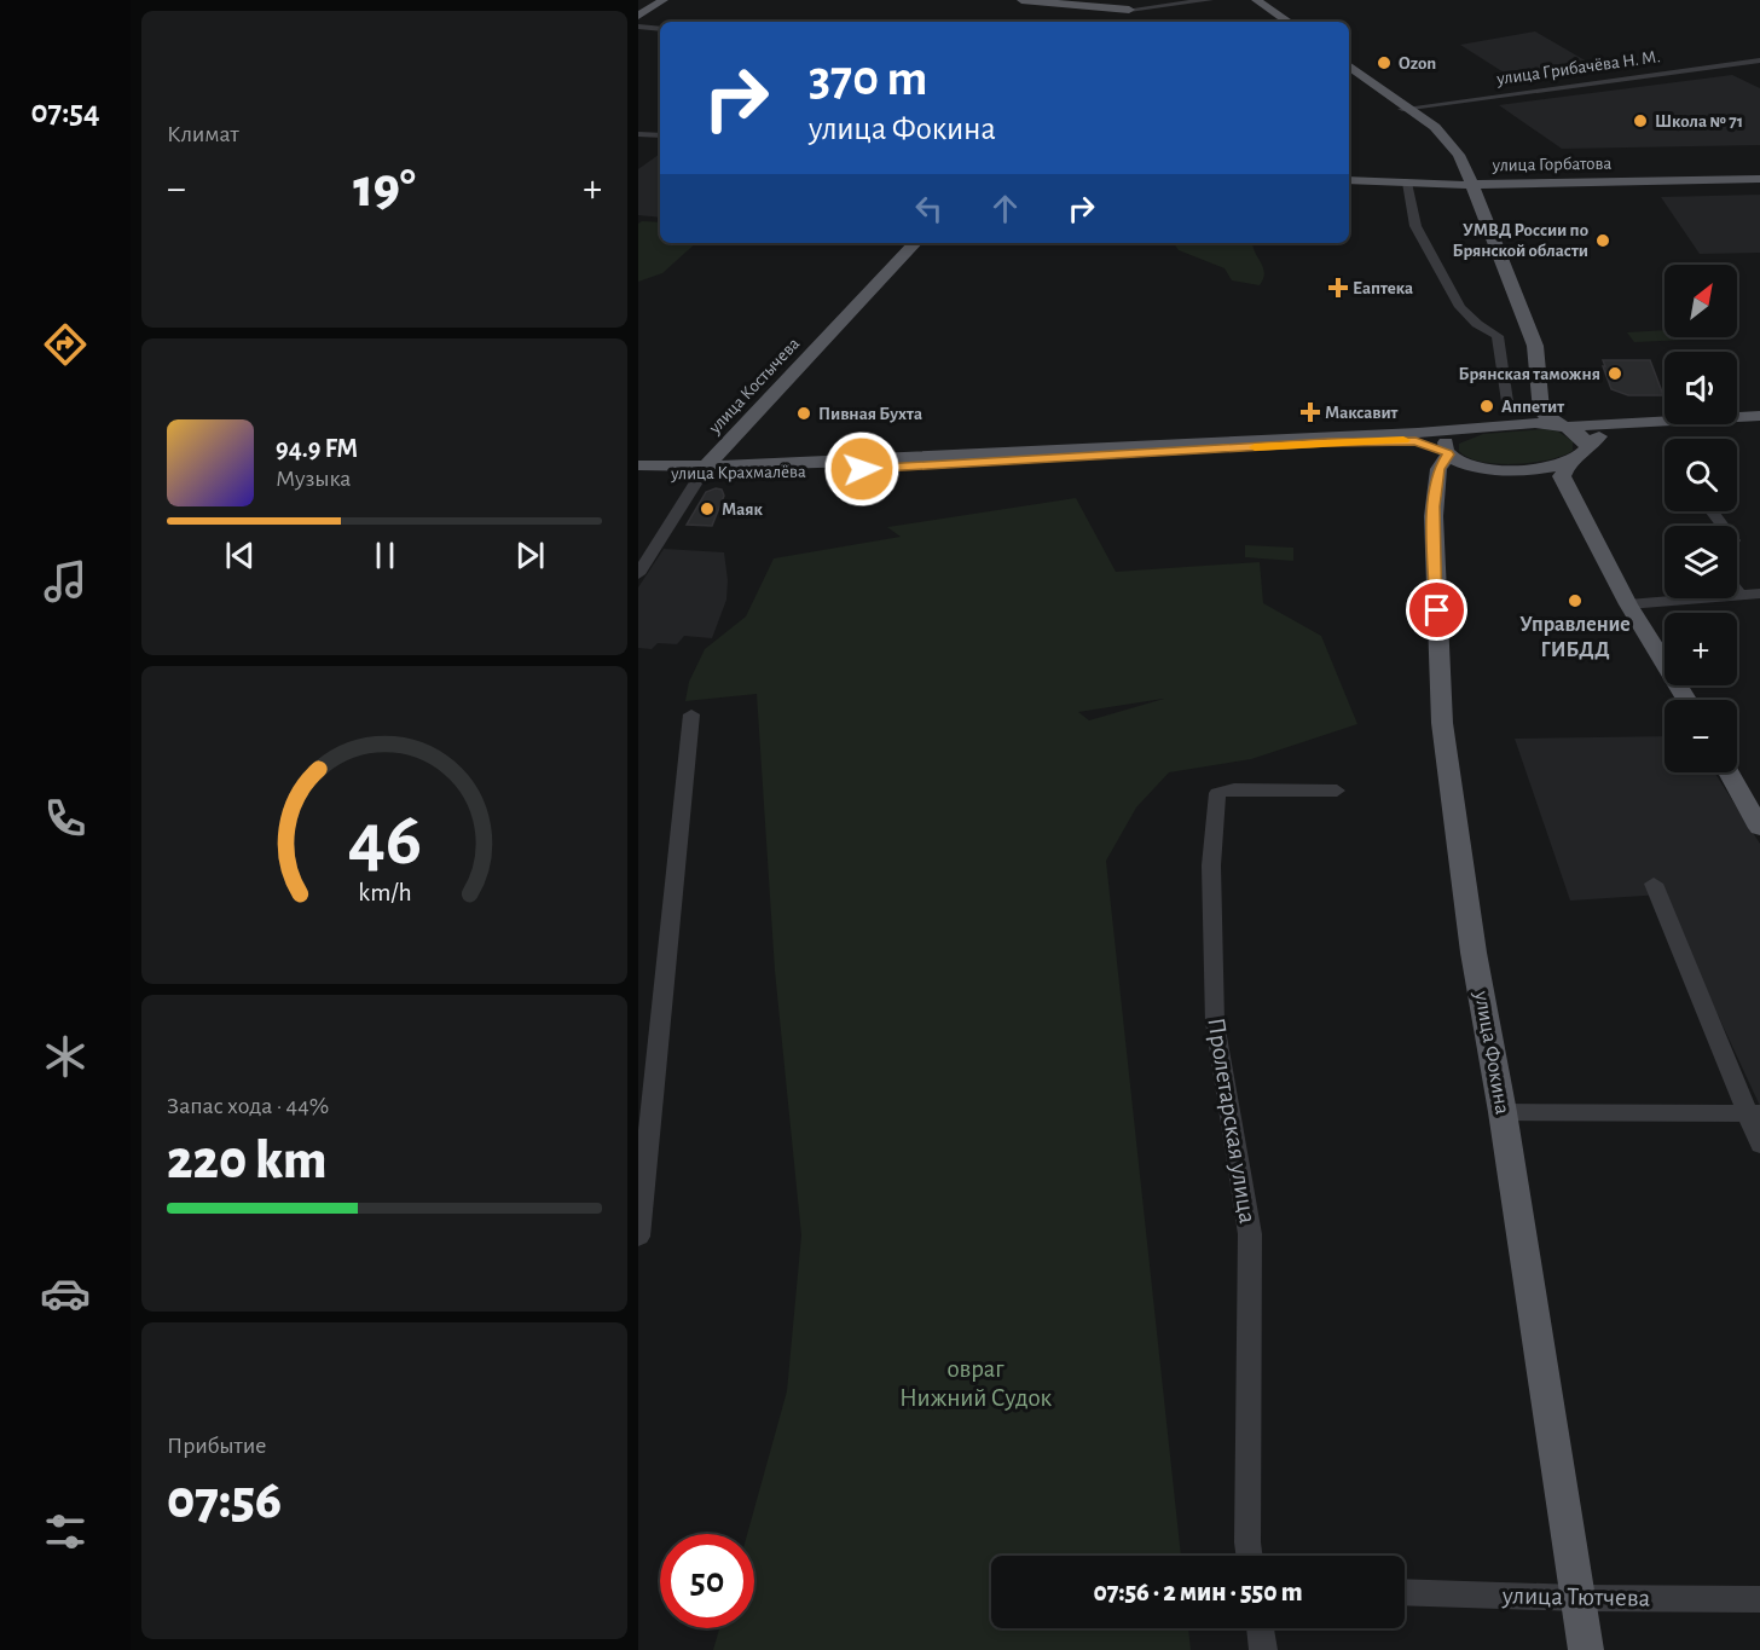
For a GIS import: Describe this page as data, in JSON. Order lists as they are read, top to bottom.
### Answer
{
  "streets": {
    "main road": [
      "улица Горбатова",
      "улица Костычева",
      "улица Крахмалёва",
      "улица Фокина"
    ],
    "street": ["улица Грибачёва Н. М.", "Пролетарская улица", "улица Тютчева"]
  },
  "crossings": [
    ["улица Костычева", "улица Крахмалёва"],
    ["улица Крахмалёва", "улица Фокина"],
    ["улица Фокина", "улица Тютчева"]
  ],
  "parks": ["овраг Нижний Судок"],
  "places": {
    "other": [
      "Ozon",
      "Школа № 71",
      "УМВД России по Брянской области",
      "Брянская таможня",
      "Аппетит",
      "Пивная Бухта",
      "Маяк",
      "Управление ГИБДД"
    ],
    "health": ["Еаптека", "Максавит"]
  },
  "north": "top right",
  "page": {
    "tabs": "07:54",
    "tile": [
      "Климат",
      ["Запас хода · 44%", "220 km"],
      ["Прибытие", "07:56"]
    ],
    "turn": ["370 m", "улица Фокина"],
    "heat": ["−", "19°", "+"],
    "map_buttons": ["+", "−"],
    "song": ["94.9 FM", "Музыка"],
    "limit": "50",
    "trip": "07:56 · 2 мин · 550 m",
    "gauge": ["46", "km/h"]
  }
}
